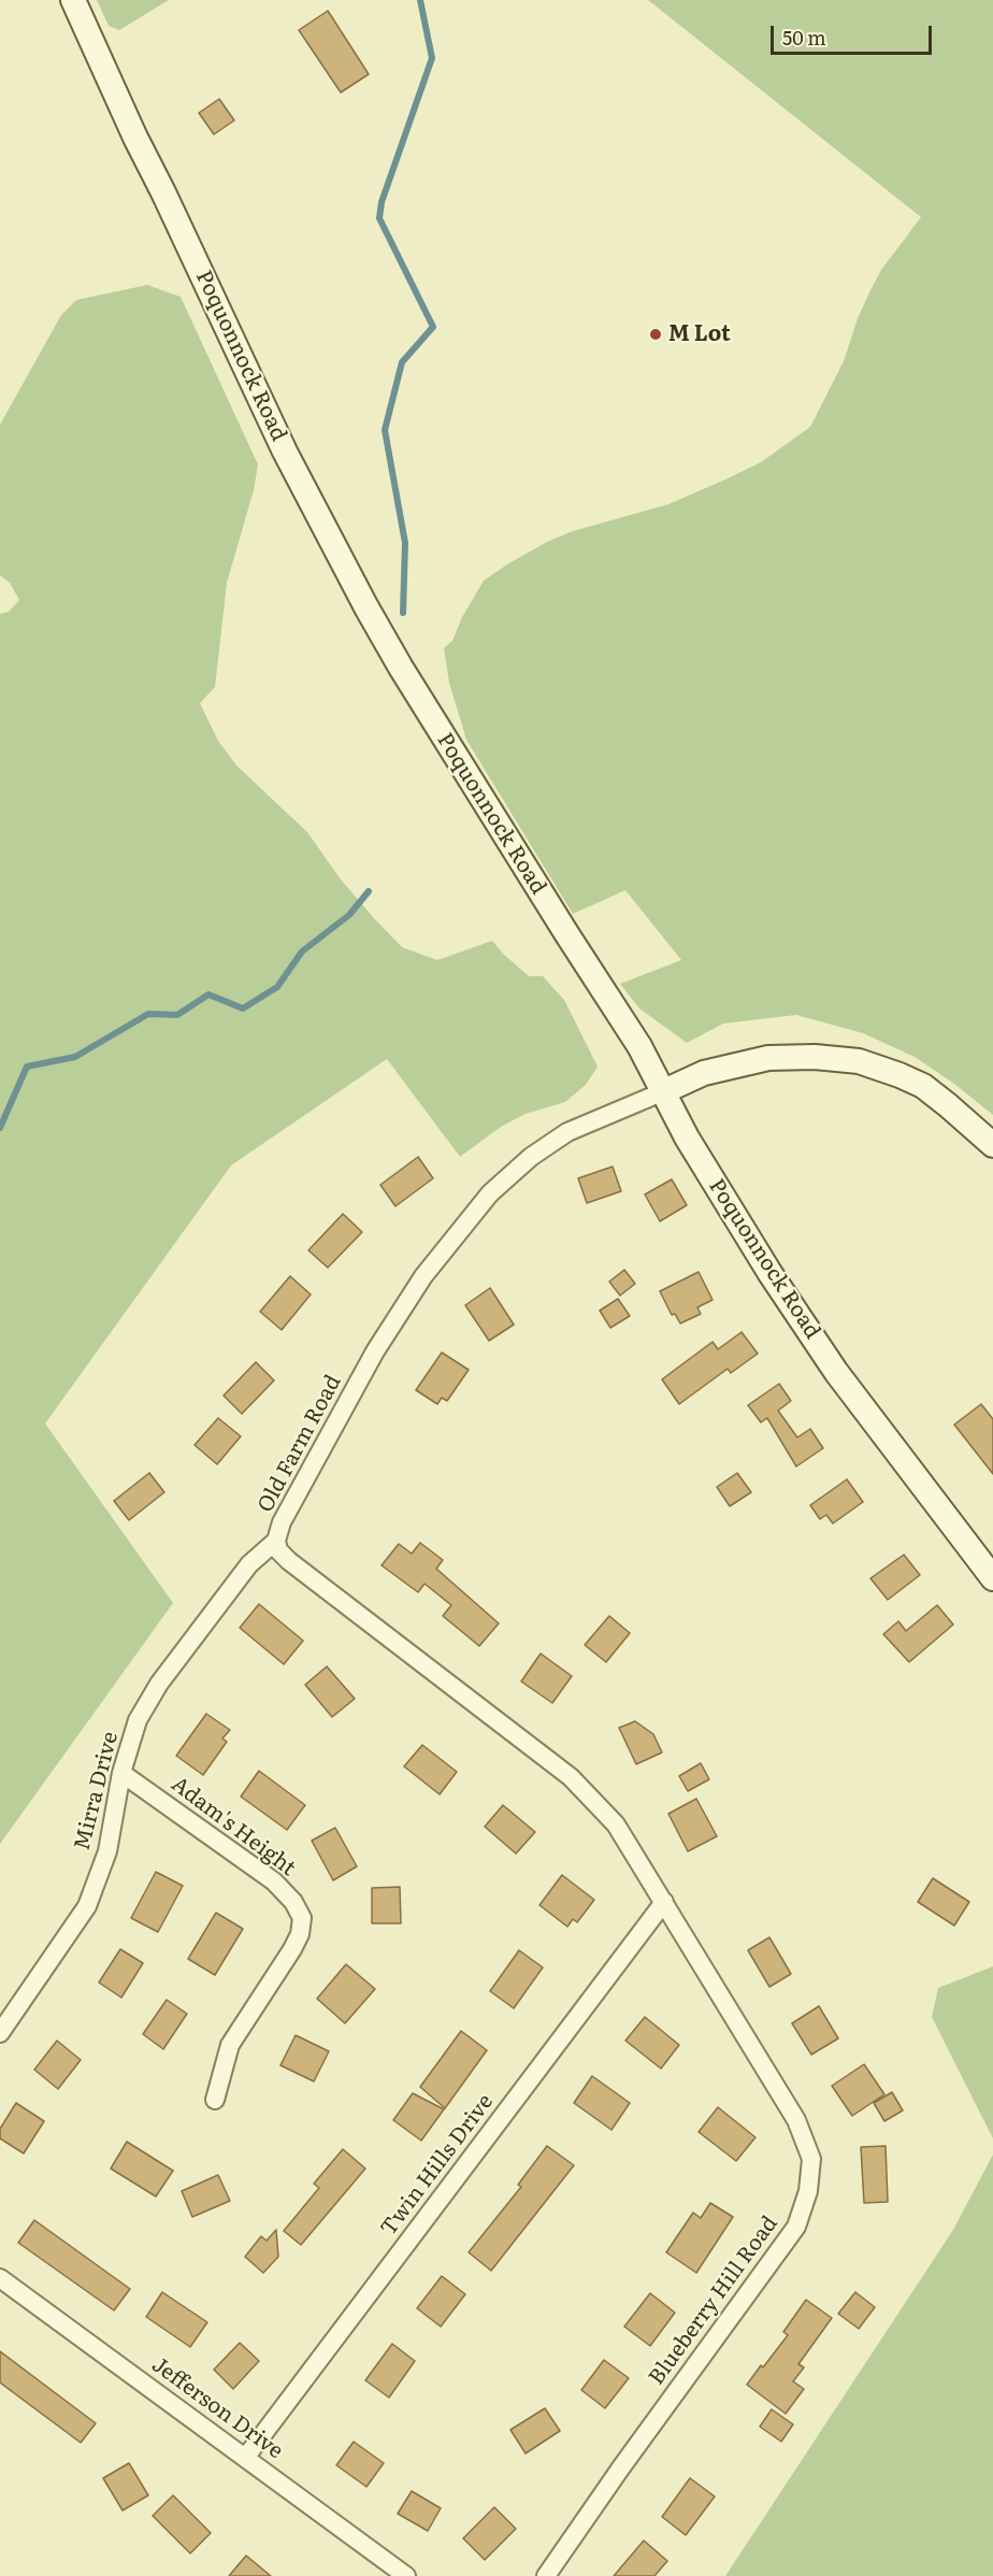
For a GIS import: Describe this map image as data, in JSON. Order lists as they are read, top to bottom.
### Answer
{
  "streets": {
    "main road": ["Poquonnock Road"],
    "street": [
      "Old Farm Road",
      "Mirra Drive",
      "Adam's Height",
      "Twin Hills Drive",
      "Blueberry Hill Road",
      "Jefferson Drive"
    ]
  },
  "crossings": [
    ["Poquonnock Road", "Old Farm Road"],
    ["Old Farm Road", "Mirra Drive"],
    ["Old Farm Road", "Twin Hills Drive"],
    ["Old Farm Road", "Blueberry Hill Road"],
    ["Mirra Drive", "Adam's Height"],
    ["Twin Hills Drive", "Blueberry Hill Road"],
    ["Twin Hills Drive", "Jefferson Drive"]
  ],
  "places": ["M Lot"],
  "scale_bar": "50 m"
}
